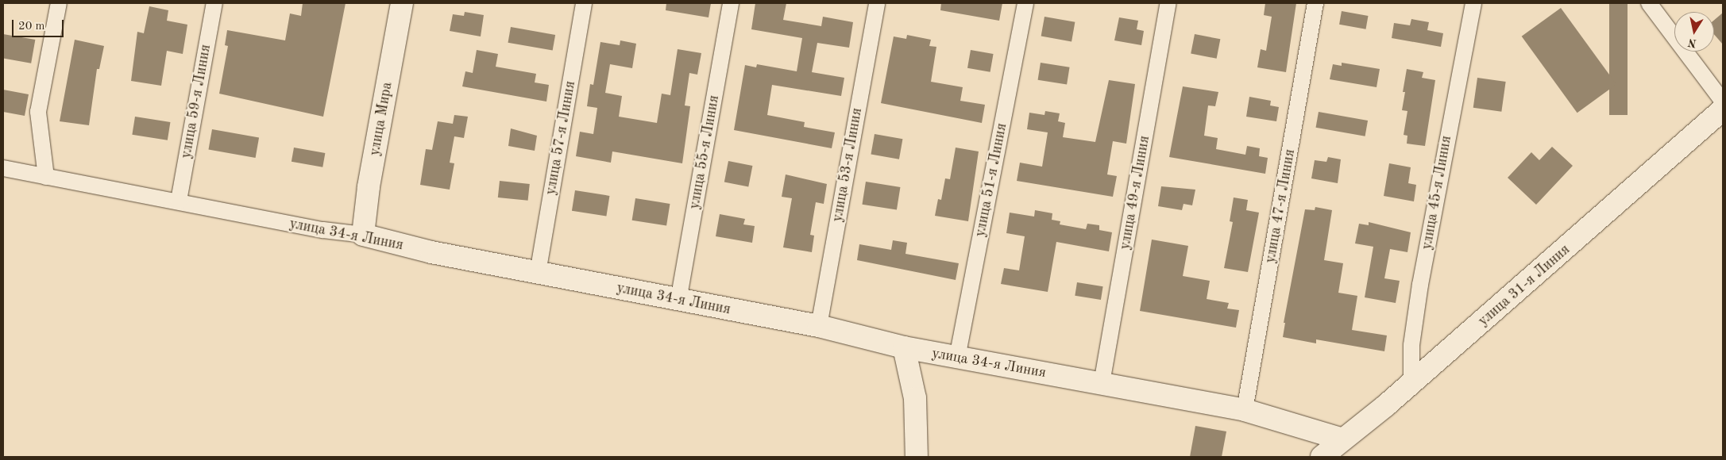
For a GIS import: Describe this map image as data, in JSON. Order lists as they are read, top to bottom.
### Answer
{
  "streets": {
    "street": [
      "улица 59-я Линия",
      "улица Мира",
      "улица 57-я Линия",
      "улица 55-я Линия",
      "улица 53-я Линия",
      "улица 51-я Линия",
      "улица 49-я Линия",
      "улица 45-я Линия",
      "улица 47-я Линия",
      "улица 34-я Линия",
      "улица 31-я Линия"
    ]
  },
  "crossings": [
    ["улица 59-я Линия", "улица 34-я Линия"],
    ["улица Мира", "улица 34-я Линия"],
    ["улица 57-я Линия", "улица 34-я Линия"],
    ["улица 55-я Линия", "улица 34-я Линия"],
    ["улица 53-я Линия", "улица 34-я Линия"],
    ["улица 51-я Линия", "улица 34-я Линия"],
    ["улица 49-я Линия", "улица 34-я Линия"],
    ["улица 45-я Линия", "улица 31-я Линия"],
    ["улица 47-я Линия", "улица 34-я Линия"],
    ["улица 34-я Линия", "улица 31-я Линия"]
  ],
  "scale_bar": "20 m",
  "north": "bottom"
}
